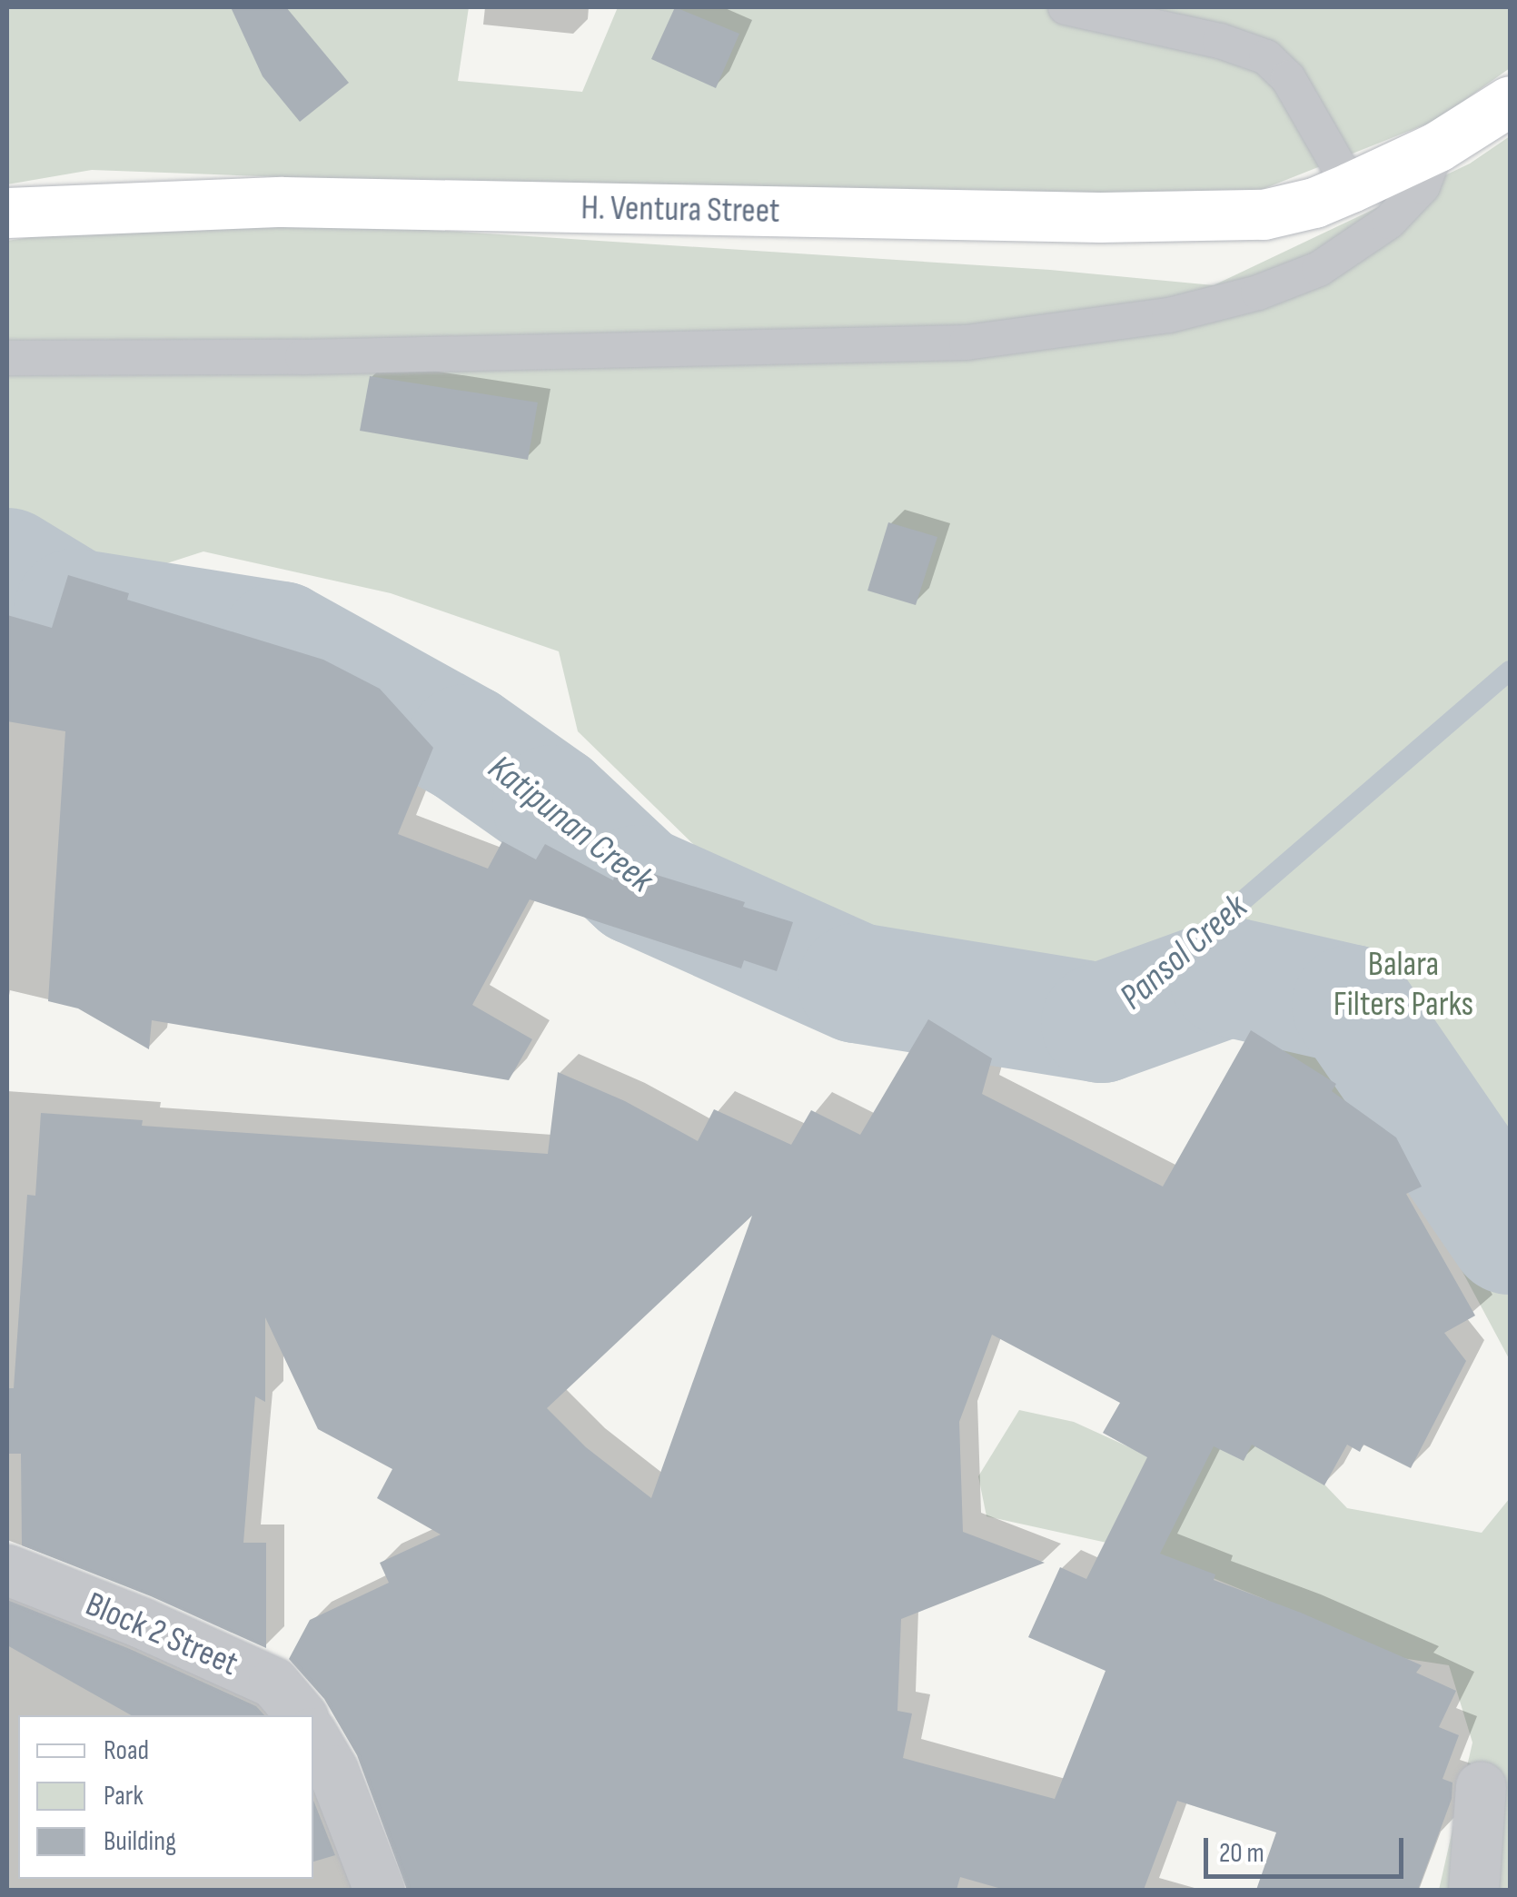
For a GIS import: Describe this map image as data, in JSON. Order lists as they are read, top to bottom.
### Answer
{
  "streets": {
    "street": ["H. Ventura Street", "Block 2 Street"]
  },
  "water": ["Katipunan Creek", "Pansol Creek"],
  "parks": ["Balara Filters Parks"],
  "legend": ["Road", "Park", "Building"],
  "scale_bar": "20 m"
}
